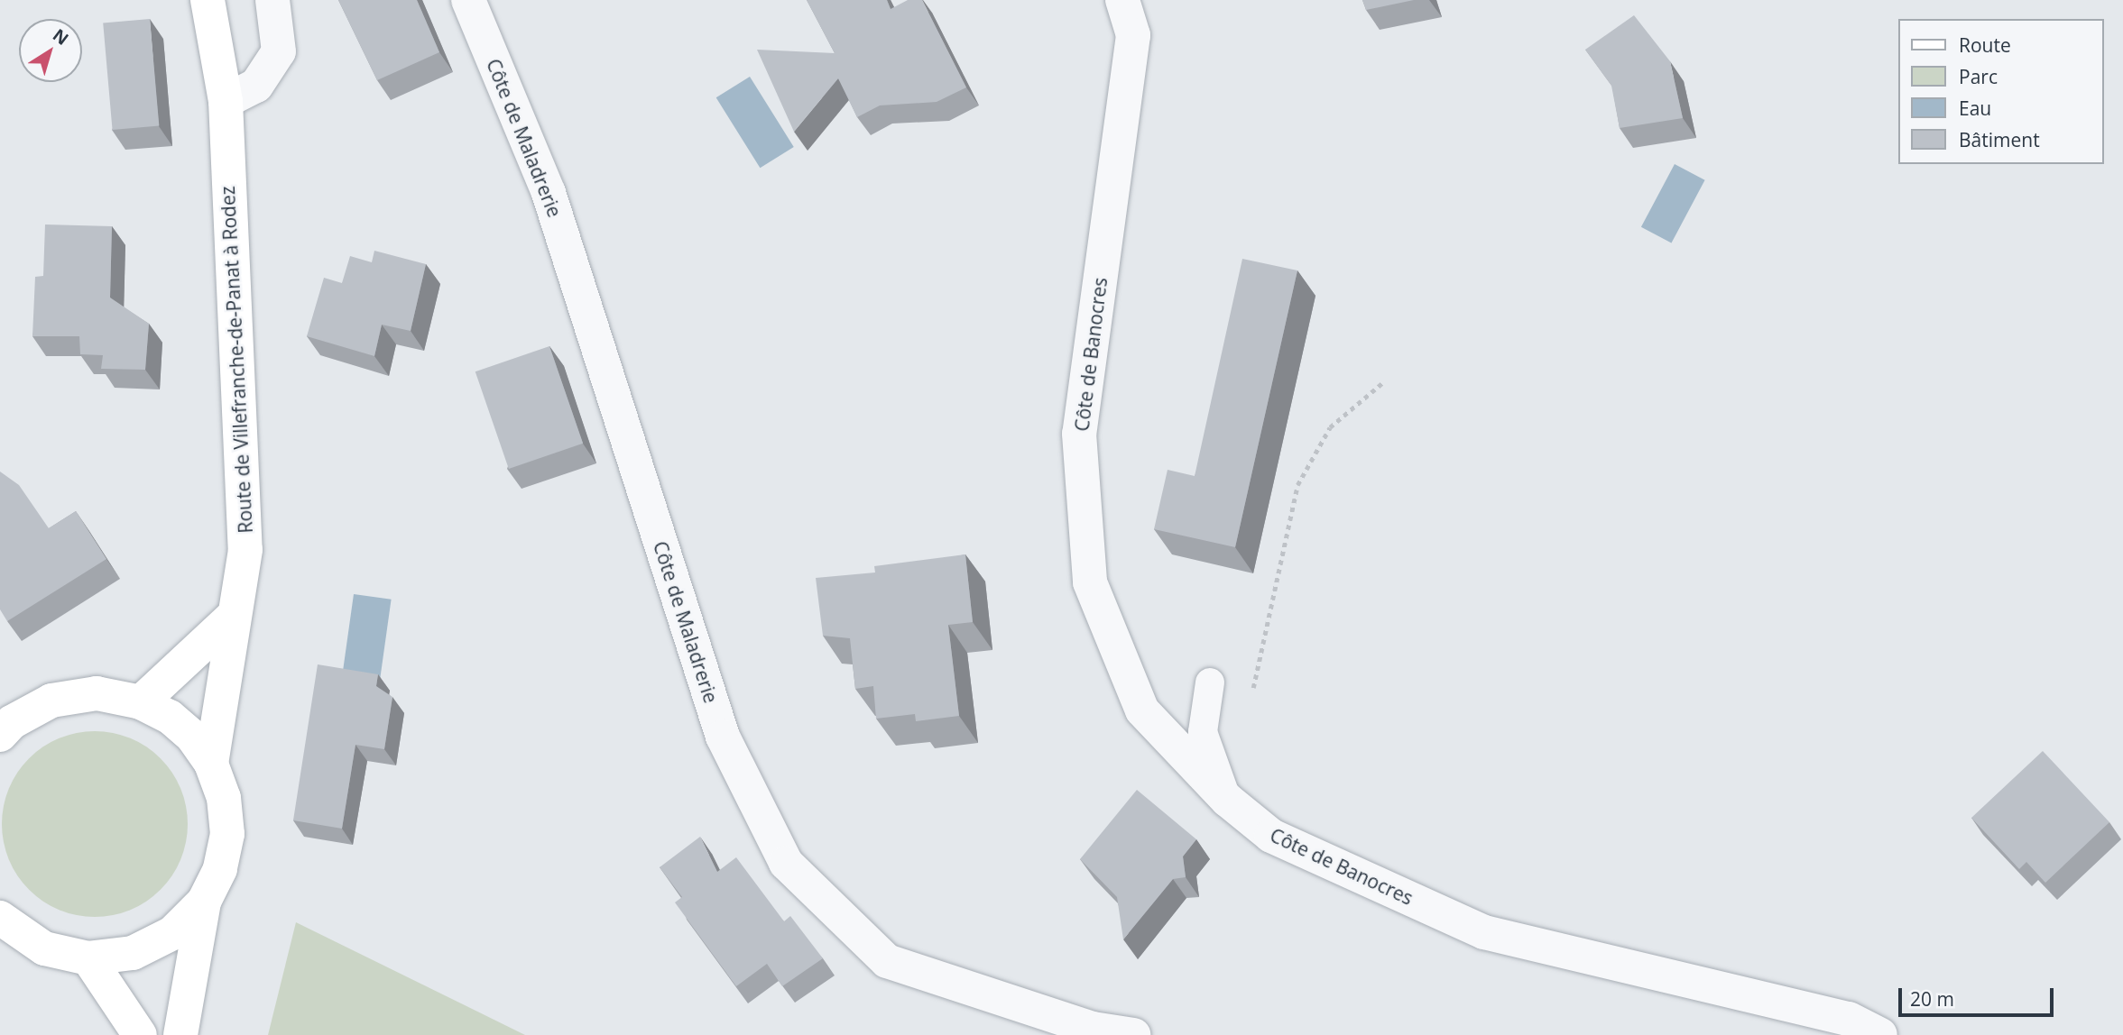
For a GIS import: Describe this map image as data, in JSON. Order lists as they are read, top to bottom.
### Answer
{
  "streets": {
    "main road": ["Route de Villefranche-de-Panat à Rodez"],
    "street": ["Côte de Maladrerie", "Côte de Banocres"]
  },
  "legend": [
    "Route",
    "Parc",
    "Eau",
    "Bâtiment"
  ],
  "scale_bar": "20 m",
  "north": "top right"
}
